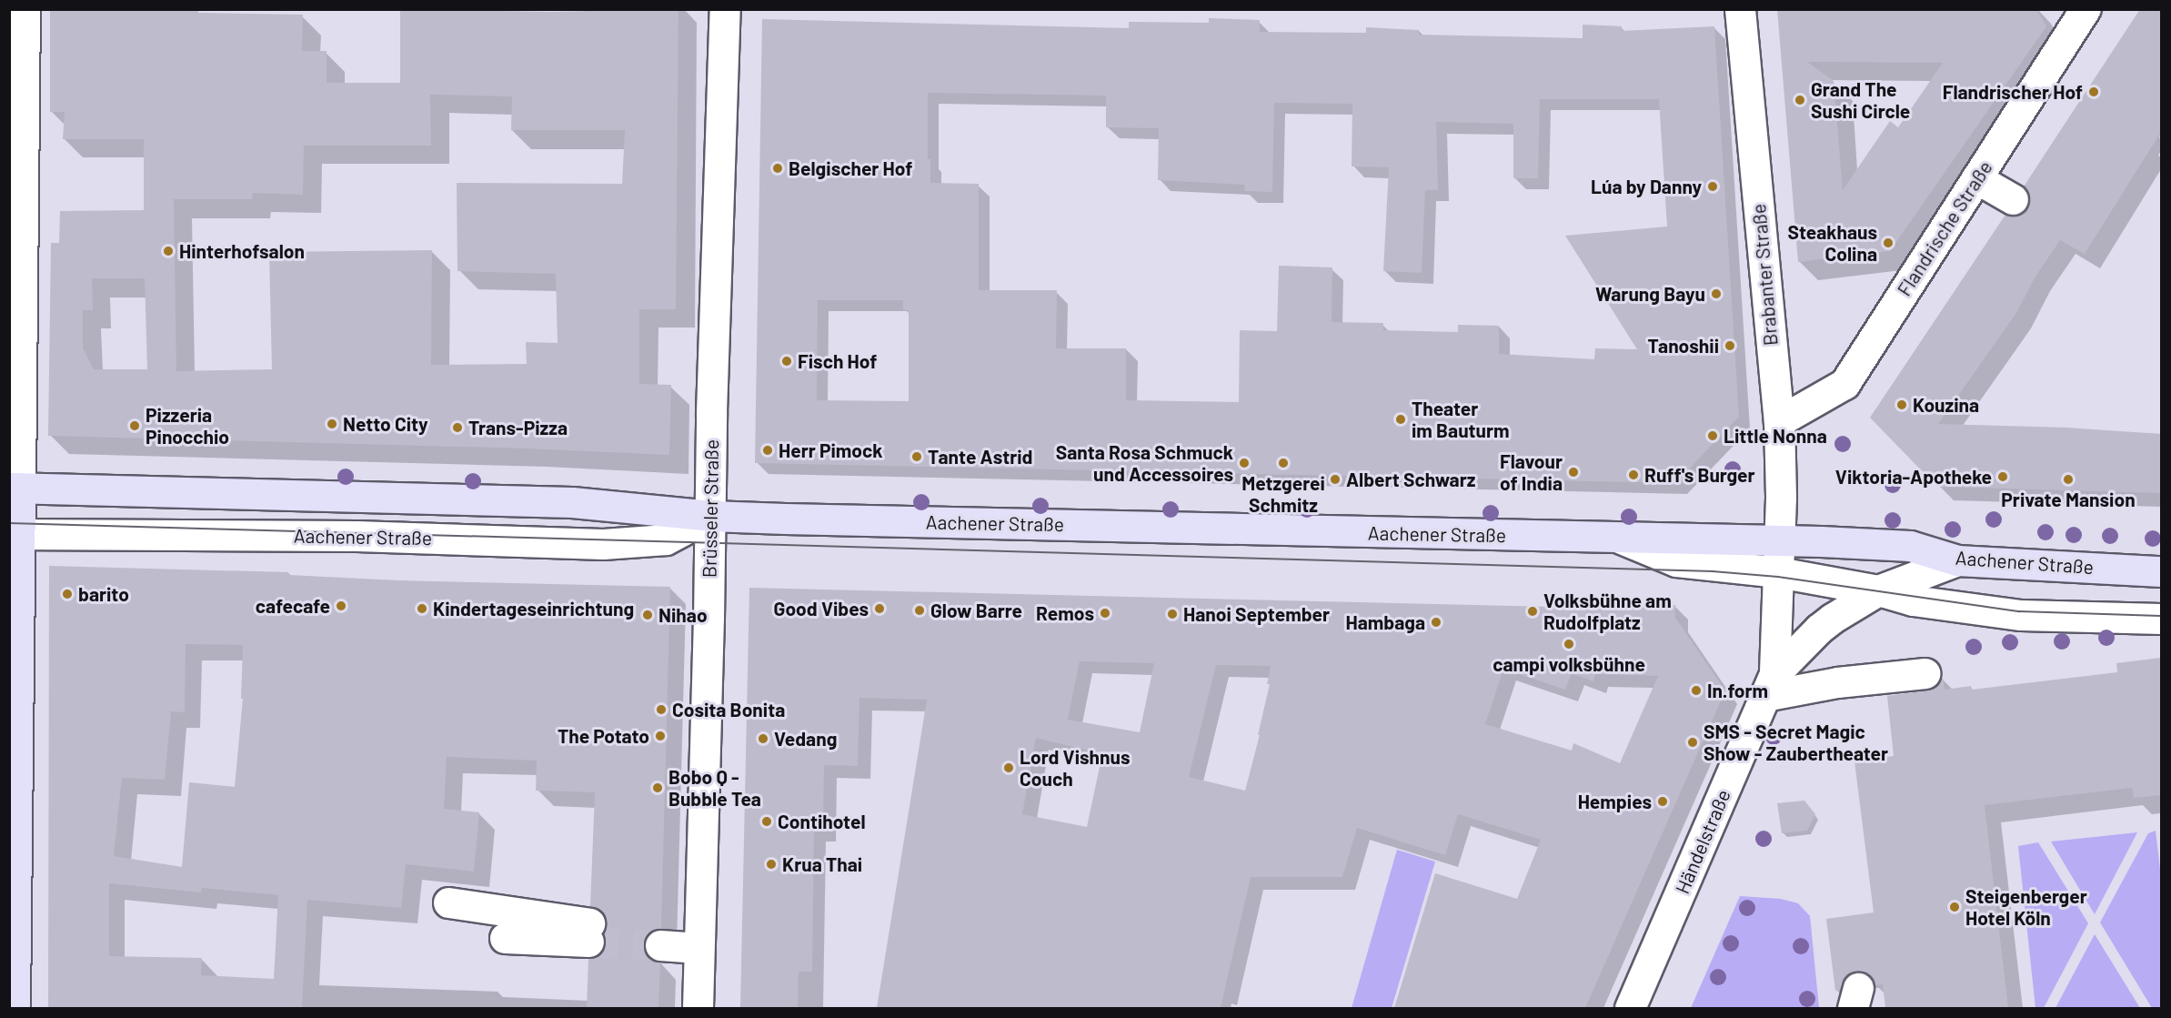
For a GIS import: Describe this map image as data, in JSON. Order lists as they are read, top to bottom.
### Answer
{
  "streets": {
    "main road": ["Aachener Straße"],
    "street": [
      "Flandrische Straße",
      "Brabanter Straße",
      "Brüsseler Straße",
      "Händelstraße"
    ]
  },
  "crossings": [
    ["Flandrische Straße", "Brabanter Straße"],
    ["Brabanter Straße", "Aachener Straße"],
    ["Brabanter Straße", "Händelstraße"],
    ["Brüsseler Straße", "Aachener Straße"],
    ["Aachener Straße", "Händelstraße"]
  ],
  "places": [
    "Flandrischer Hof",
    "Grand The Sushi Circle",
    "Belgischer Hof",
    "Lúa by Danny",
    "Steakhaus Colina",
    "Hinterhofsalon",
    "Warung Bayu",
    "Tanoshii",
    "Fisch Hof",
    "Kouzina",
    "Theater im Bauturm",
    "Netto City",
    "Pizzeria Pinocchio",
    "Trans-Pizza",
    "Little Nonna",
    "Herr Pimock",
    "Tante Astrid",
    "Santa Rosa Schmuck und Accessoires",
    "Metzgerei Schmitz",
    "Flavour of India",
    "Ruff's Burger",
    "Viktoria-Apotheke",
    "Albert Schwarz",
    "Private Mansion",
    "barito",
    "cafecafe",
    "Kindertageseinrichtung",
    "Good Vibes",
    "Glow Barre",
    "Volksbühne am Rudolfplatz",
    "Remos",
    "Hanoi September",
    "Nihao",
    "Hambaga",
    "campi volksbühne",
    "In.form",
    "Cosita Bonita",
    "The Potato",
    "Vedang",
    "SMS - Secret Magic Show - Zaubertheater",
    "Lord Vishnus Couch",
    "Bobo Q - Bubble Tea",
    "Hempies",
    "Contihotel",
    "Krua Thai",
    "Steigenberger Hotel Köln"
  ]
}
